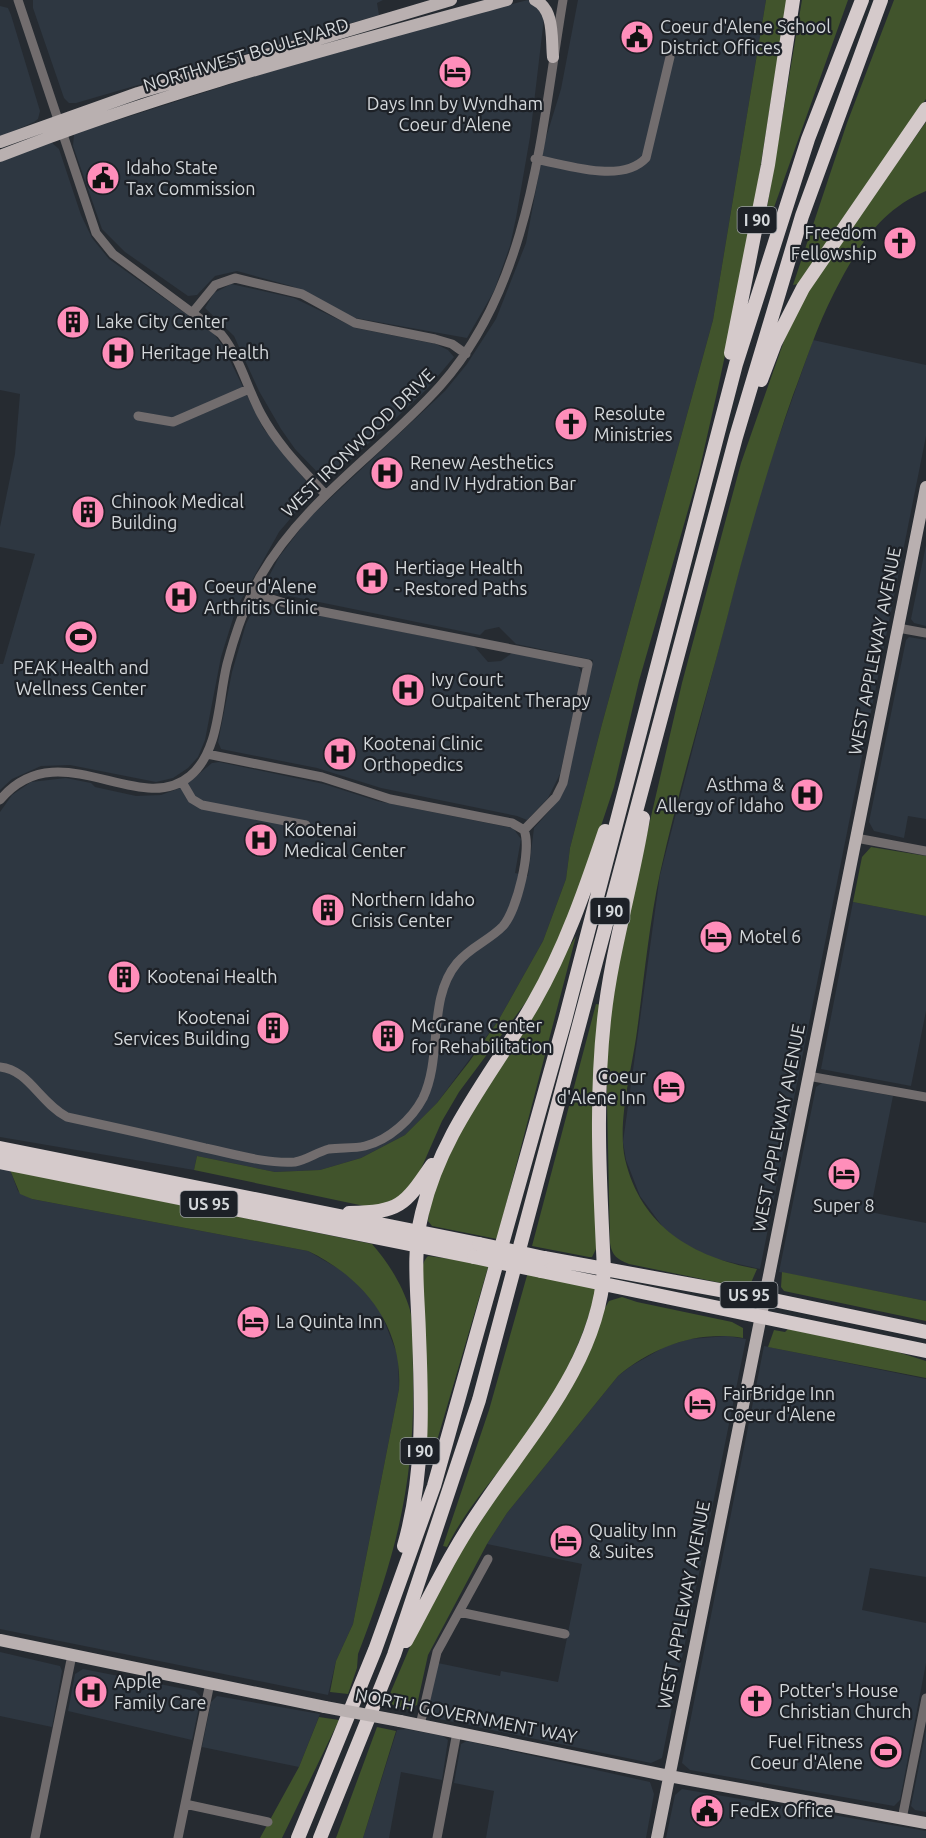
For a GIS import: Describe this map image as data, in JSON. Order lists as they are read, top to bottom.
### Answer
{
  "streets": {
    "highway": ["I 90", "US 95"],
    "main road": ["NORTHWEST BOULEVARD", "WEST APPLEWAY AVENUE", "NORTH GOVERNMENT WAY"],
    "street": ["WEST IRONWOOD DRIVE"]
  },
  "crossings": [
    ["I 90", "US 95"],
    ["WEST APPLEWAY AVENUE", "US 95"],
    ["WEST APPLEWAY AVENUE", "NORTH GOVERNMENT WAY"]
  ],
  "places": {
    "public building": ["Coeur d'Alene School District Offices", "Idaho State Tax Commission", "FedEx Office"],
    "hotel": [
      "Days Inn by Wyndham Coeur d'Alene",
      "Motel 6",
      "Coeur d'Alene Inn",
      "Super 8",
      "La Quinta Inn",
      "FairBridge Inn Coeur d'Alene",
      "Quality Inn & Suites"
    ],
    "church": ["Freedom Fellowship", "Resolute Ministries", "Potter's House Christian Church"],
    "building": [
      "Lake City Center",
      "Chinook Medical Building",
      "Northern Idaho Crisis Center",
      "Kootenai Health",
      "Kootenai Services Building",
      "McGrane Center for Rehabilitation"
    ],
    "hospital": [
      "Heritage Health",
      "Renew Aesthetics and IV Hydration Bar",
      "Hertiage Health - Restored Paths",
      "Coeur d'Alene Arthritis Clinic",
      "Ivy Court Outpaitent Therapy",
      "Kootenai Clinic Orthopedics",
      "Asthma & Allergy of Idaho",
      "Kootenai Medical Center",
      "Apple Family Care"
    ],
    "sports": ["PEAK Health and Wellness Center", "Fuel Fitness Coeur d'Alene"]
  }
}
